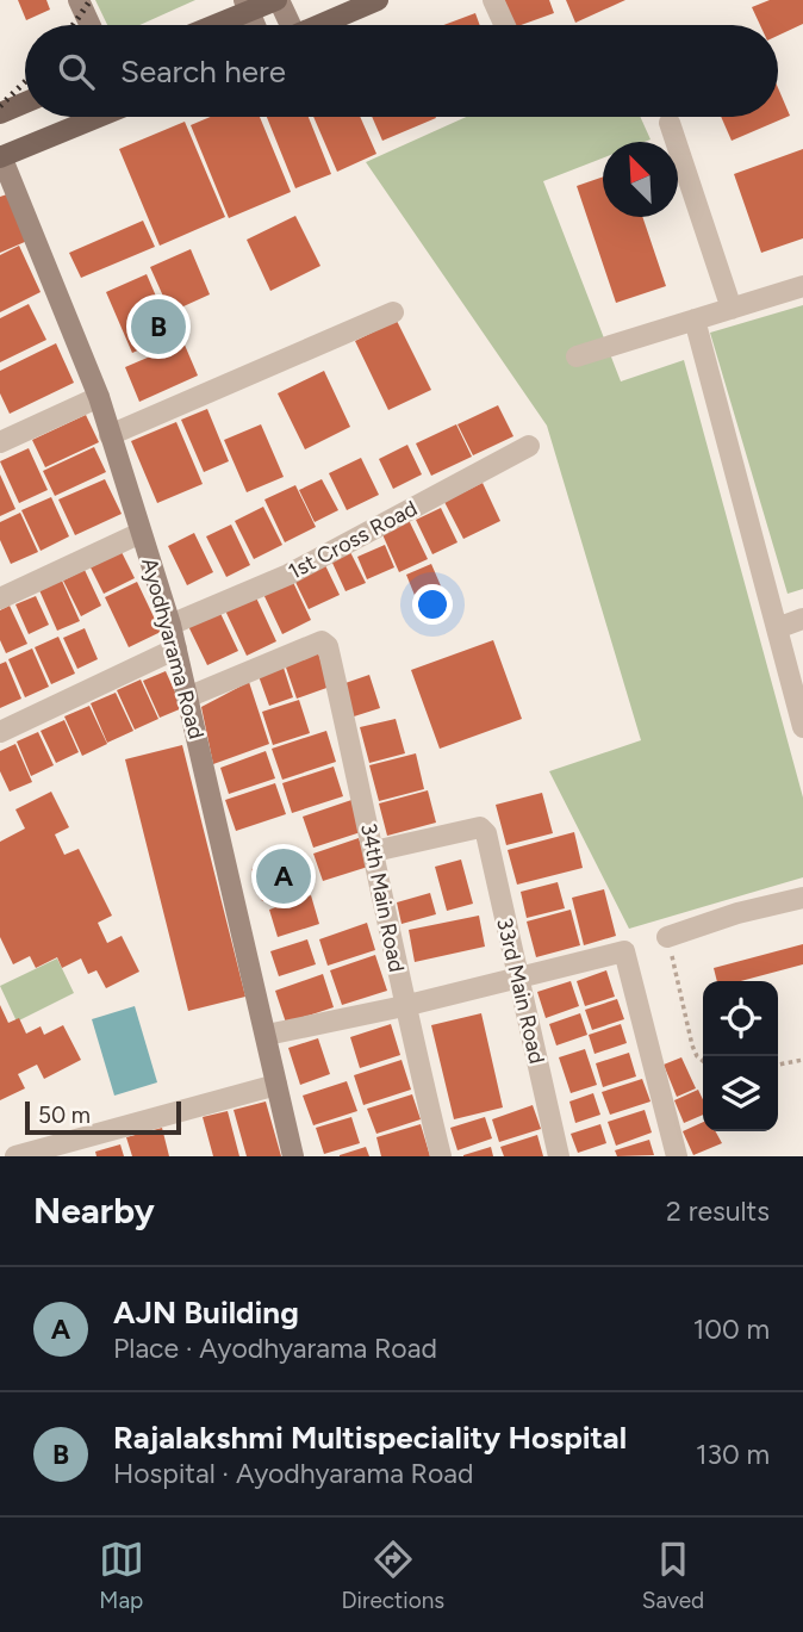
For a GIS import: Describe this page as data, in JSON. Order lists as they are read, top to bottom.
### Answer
{
  "streets": {
    "street": [
      "1st Cross Road",
      "Ayodhyarama Road",
      "34th Main Road",
      "33rd Main Road"
    ]
  },
  "crossings": [
    ["1st Cross Road", "Ayodhyarama Road"],
    ["Ayodhyarama Road", "34th Main Road"],
    ["34th Main Road", "33rd Main Road"]
  ],
  "scale_bar": "50 m",
  "north": "top left",
  "page": {
    "search": "Search here",
    "pins": ["B", "A"],
    "scale": "50 m",
    "heading": ["Nearby", "2 results"],
    "list": [
      {
        "mark": "A",
        "name": "AJN Building",
        "note": "Place · Ayodhyarama Road",
        "value": "100 m"
      },
      {
        "mark": "B",
        "name": "Rajalakshmi Multispeciality Hospital",
        "note": "Hospital · Ayodhyarama Road",
        "value": "130 m"
      }
    ],
    "nav": ["Map", "Directions", "Saved"]
  }
}
